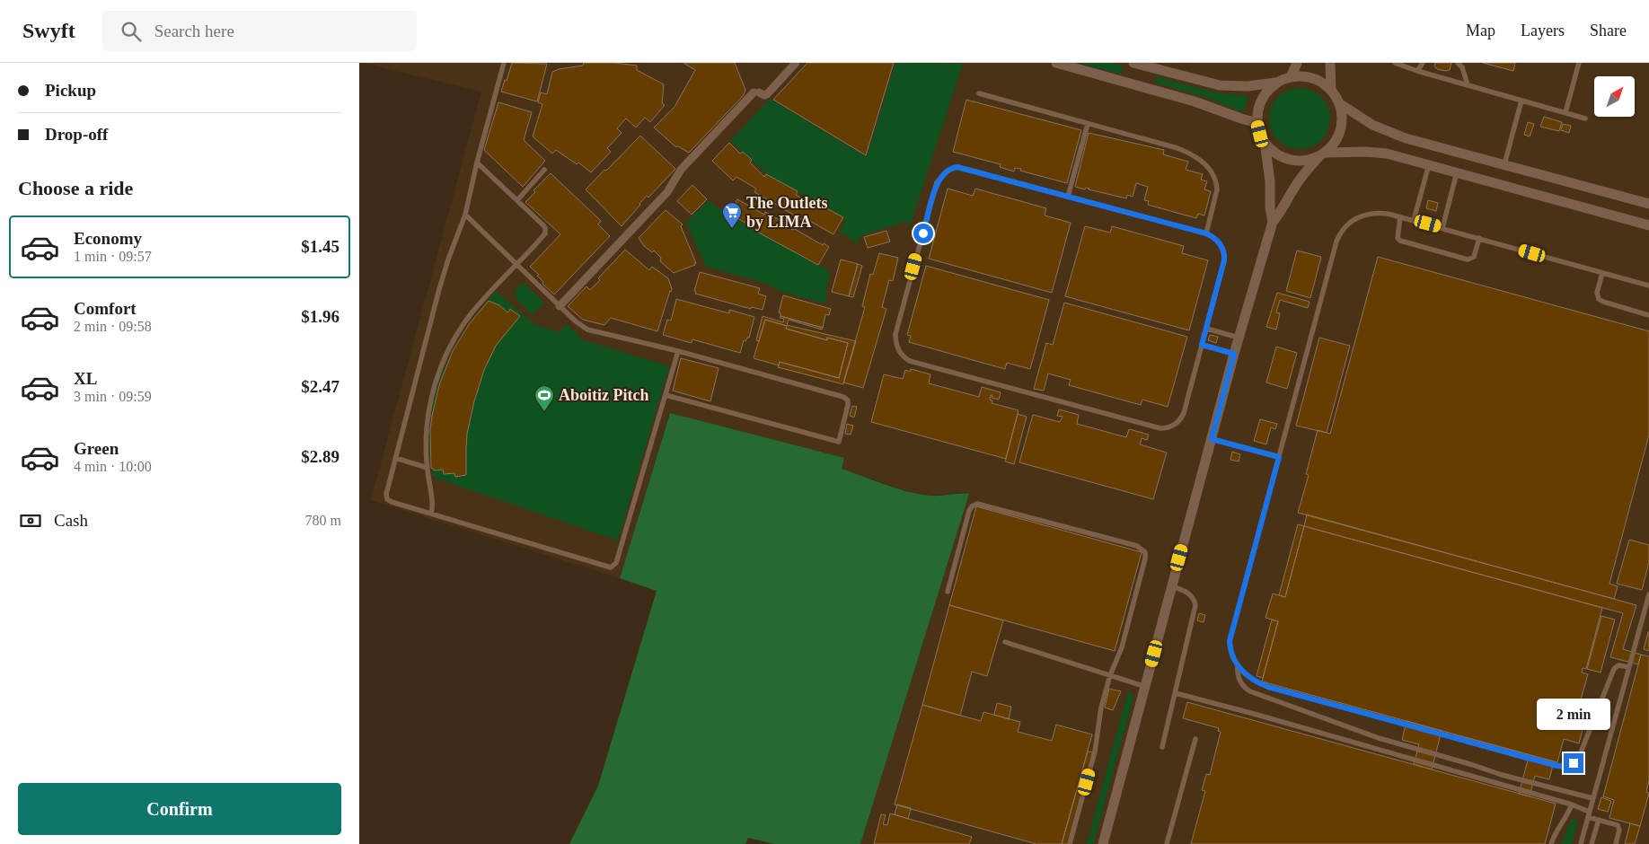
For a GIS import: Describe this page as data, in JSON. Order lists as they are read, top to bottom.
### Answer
{
  "places": {
    "supermarket": ["The Outlets by LIMA"],
    "sports": ["Aboitiz Pitch"]
  },
  "north": "top right",
  "page": {
    "header": "Swyft",
    "search": "Search here",
    "nav": ["Map", "Layers", "Share"],
    "banner": ["Pickup", "Drop-off"],
    "heading": "Choose a ride",
    "list": [
      {
        "name": "Economy",
        "note": "1 min · 09:57",
        "value": "$1.45"
      },
      {
        "name": "Comfort",
        "note": "2 min · 09:58",
        "value": "$1.96"
      },
      {
        "name": "XL",
        "note": "3 min · 09:59",
        "value": "$2.47"
      },
      {
        "name": "Green",
        "note": "4 min · 10:00",
        "value": "$2.89"
      }
    ],
    "pay": ["Cash", "780 m"],
    "bubble": "2 min",
    "buttons": "Confirm"
  }
}
